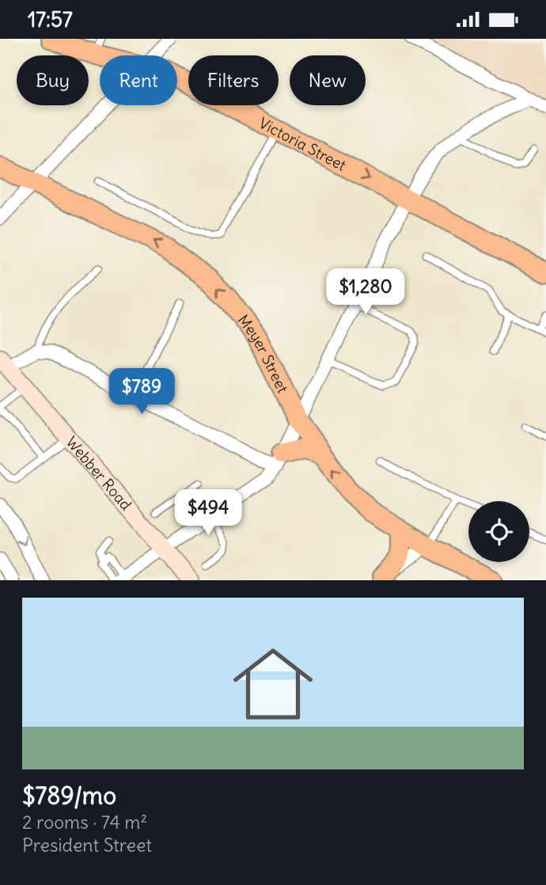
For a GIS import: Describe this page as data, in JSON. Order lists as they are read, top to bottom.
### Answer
{
  "streets": {
    "main road": ["Victoria Street", "Meyer Street"],
    "street": ["Webber Road"]
  },
  "one_way": ["Meyer Street"],
  "page": {
    "status": "17:57",
    "chip": [
      "Buy",
      "Rent",
      "Filters",
      "New"
    ],
    "price": ["$1,280", "$789", "$494"],
    "list": [
      {
        "name": "$789/mo",
        "note": "2 rooms · 74 m² · President Street"
      }
    ]
  }
}
